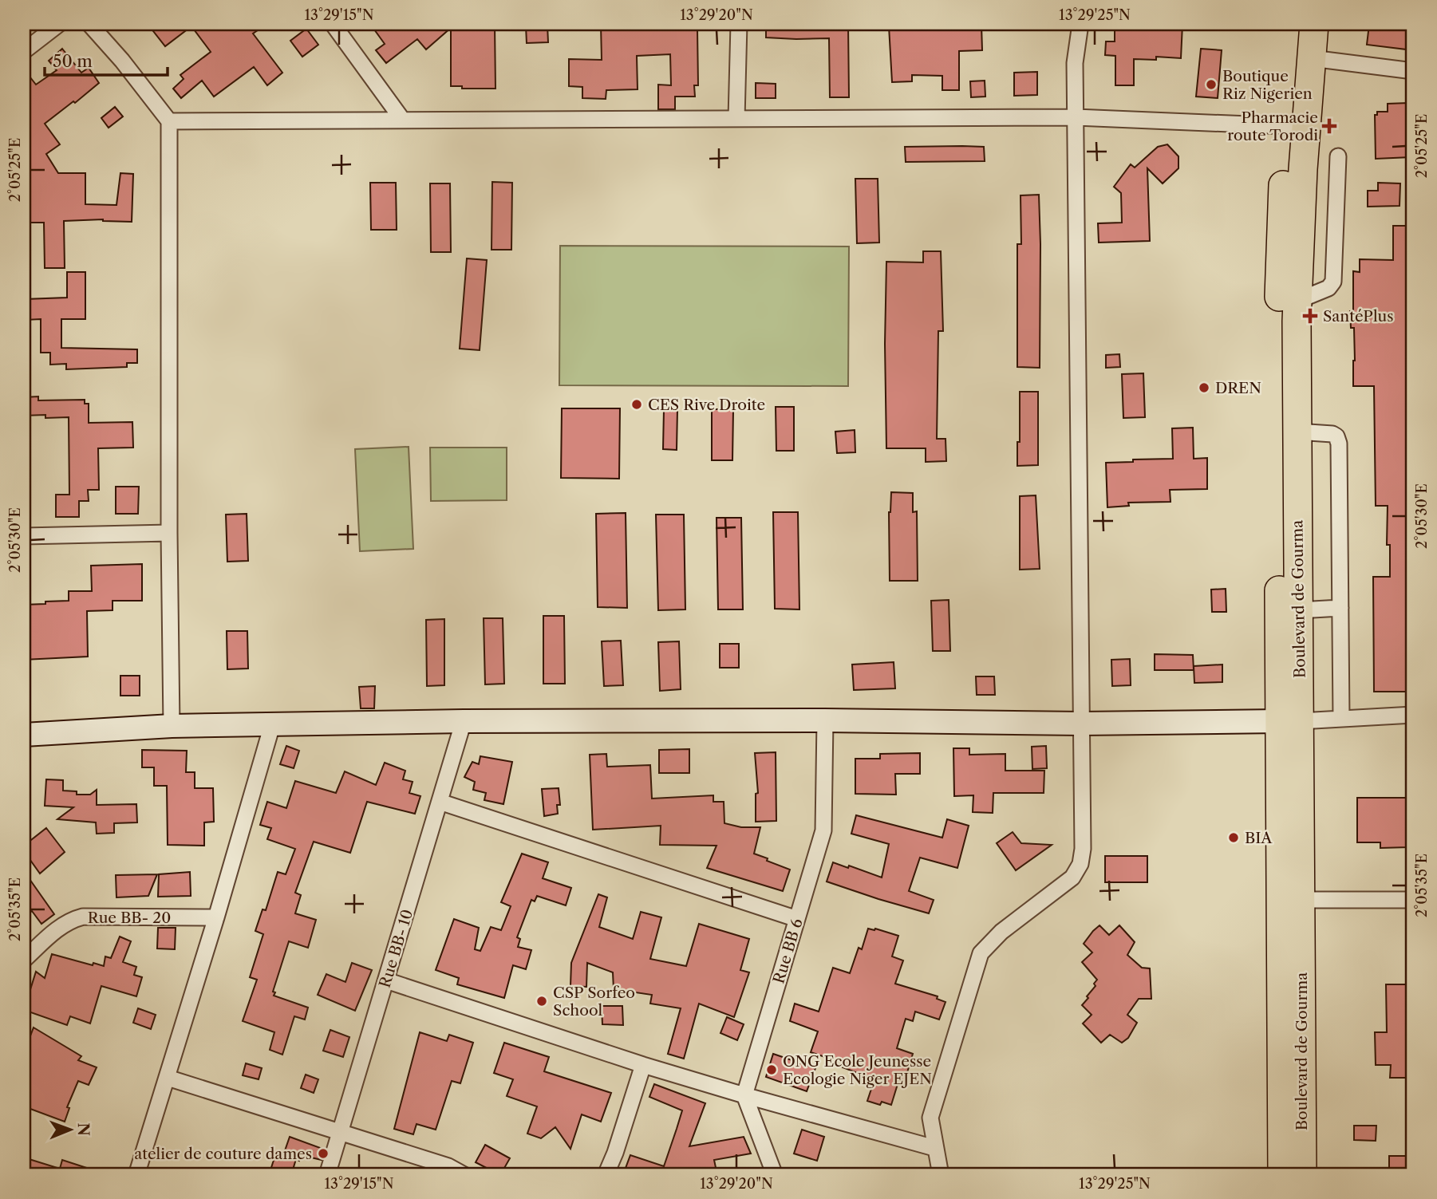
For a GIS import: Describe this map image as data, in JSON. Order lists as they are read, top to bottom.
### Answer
{
  "streets": {
    "highway": ["Boulevard de Gourma"],
    "street": ["Rue BB- 20", "Rue BB- 10", "Rue BB 6"]
  },
  "places": {
    "other": [
      "Boutique Riz Nigerien",
      "DREN",
      "CES Rive Droite",
      "BIA",
      "CSP Sorfeo School",
      "ONG Ecole Jeunesse Ecologie Niger EJEN",
      "atelier de couture dames"
    ],
    "health": ["Pharmacie route Torodi", "SantéPlus"]
  },
  "scale_bar": "50 m",
  "north": "right",
  "coordinates": [
    "13°29'15\"N",
    "13°29'20\"N",
    "13°29'25\"N",
    "2°05'25\"E",
    "2°05'30\"E",
    "2°05'35\"E"
  ]
}
